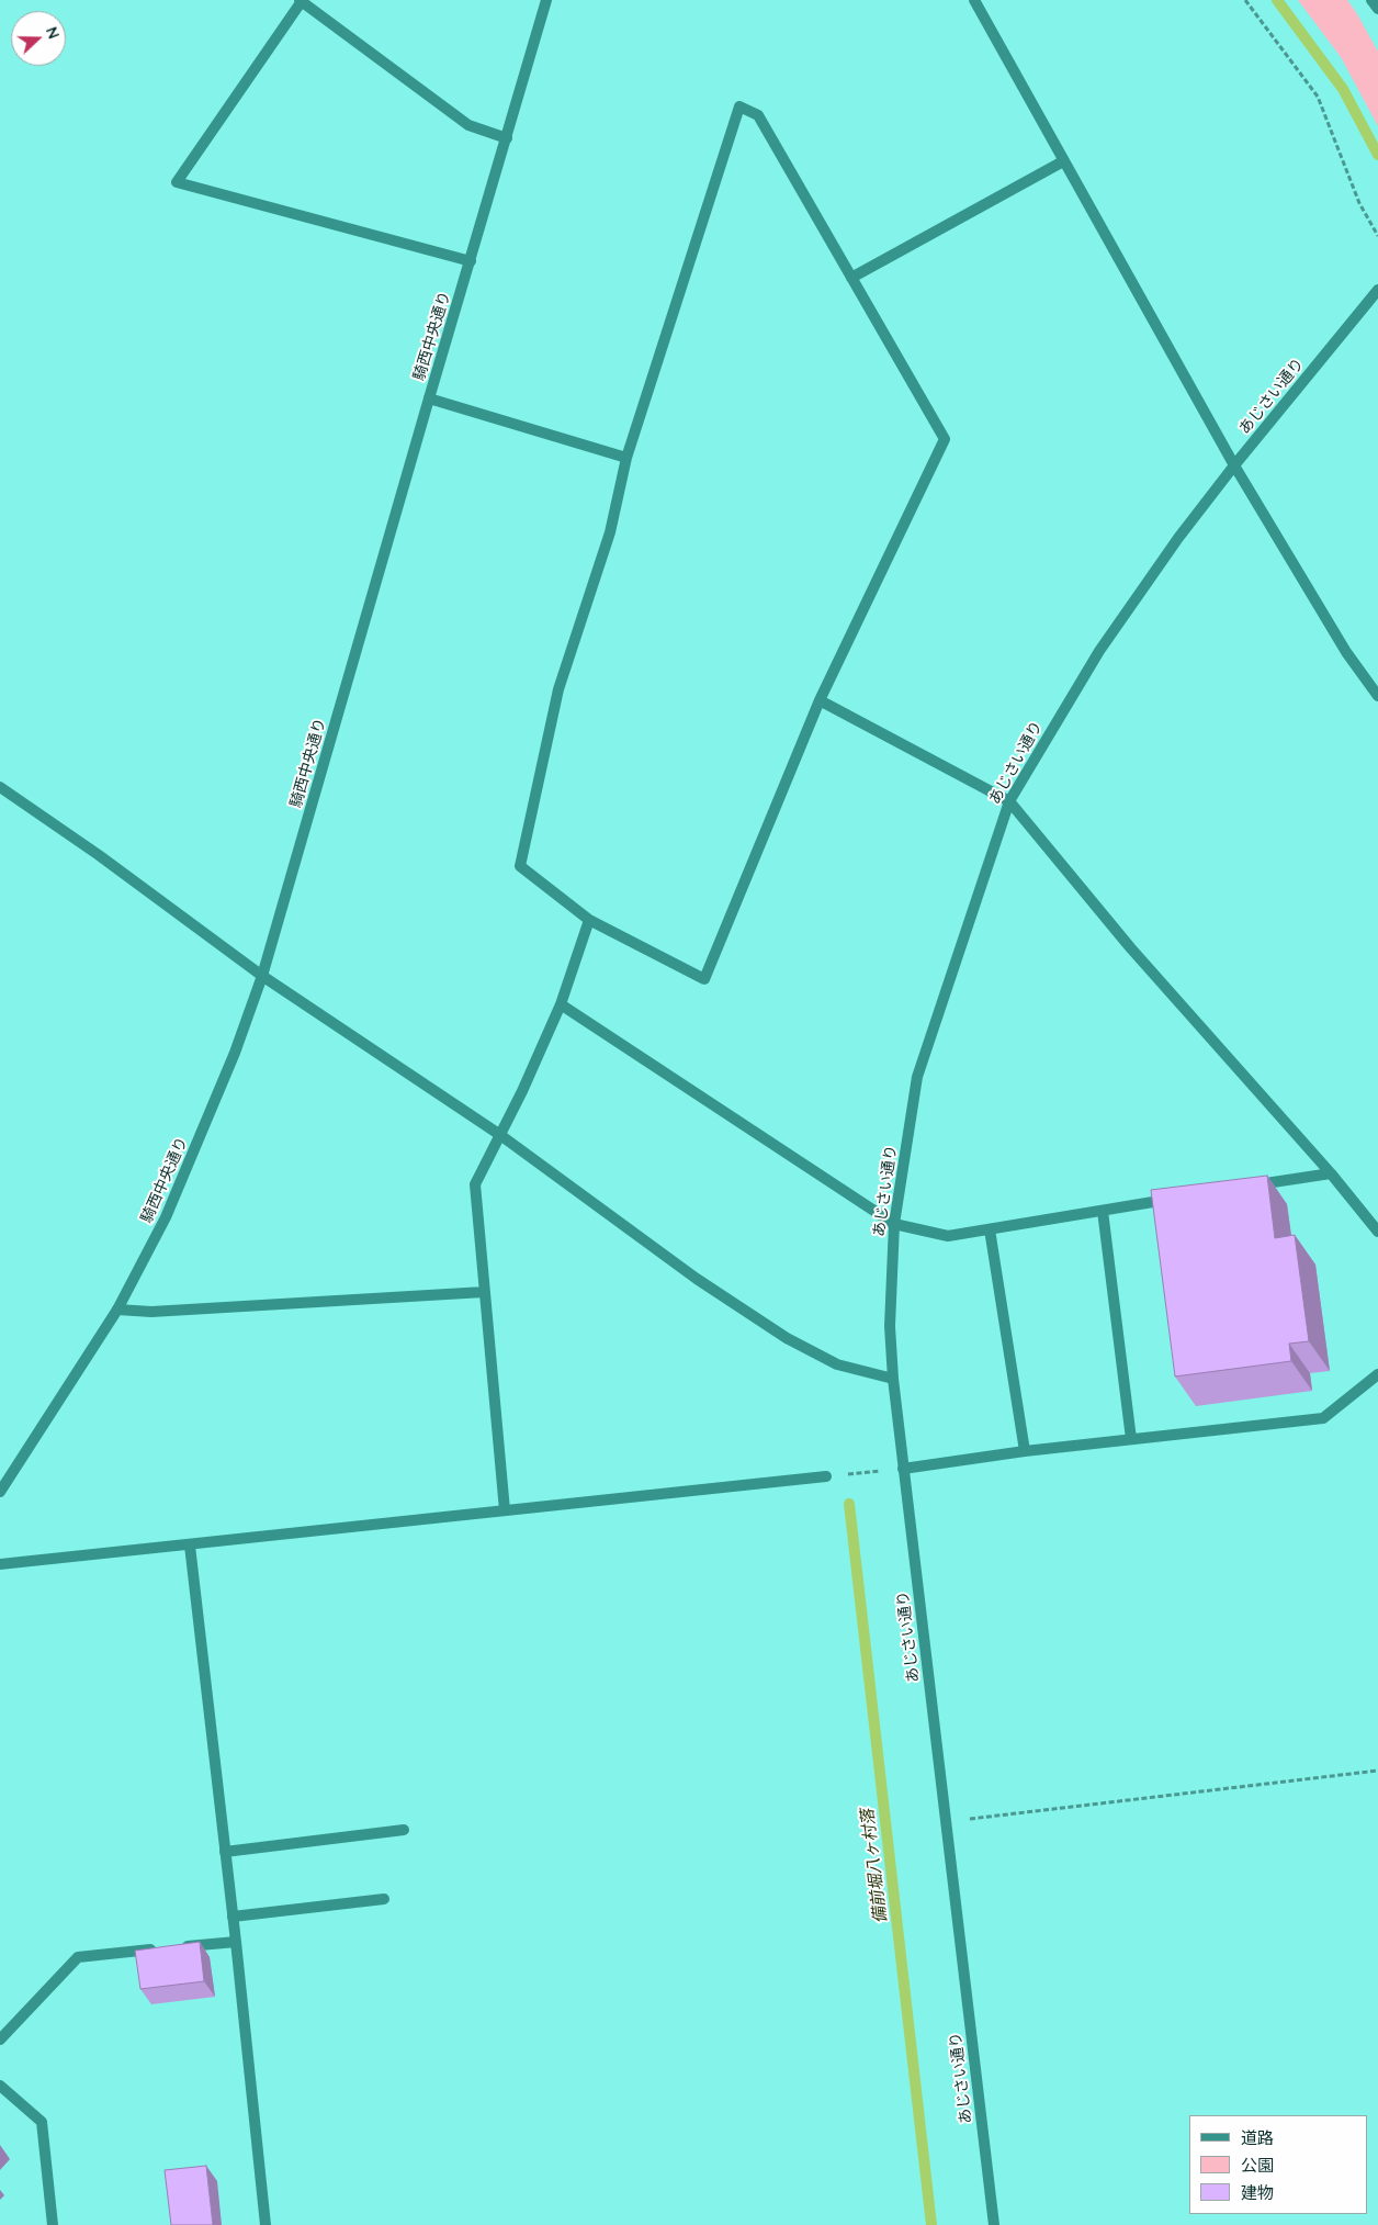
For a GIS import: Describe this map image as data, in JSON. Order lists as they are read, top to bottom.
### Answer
{
  "streets": {
    "street": ["騎西中央通り", "あじさい通り"]
  },
  "water": ["備前堀八ヶ村落"],
  "legend": ["道路", "公園", "建物"],
  "north": "right"
}
